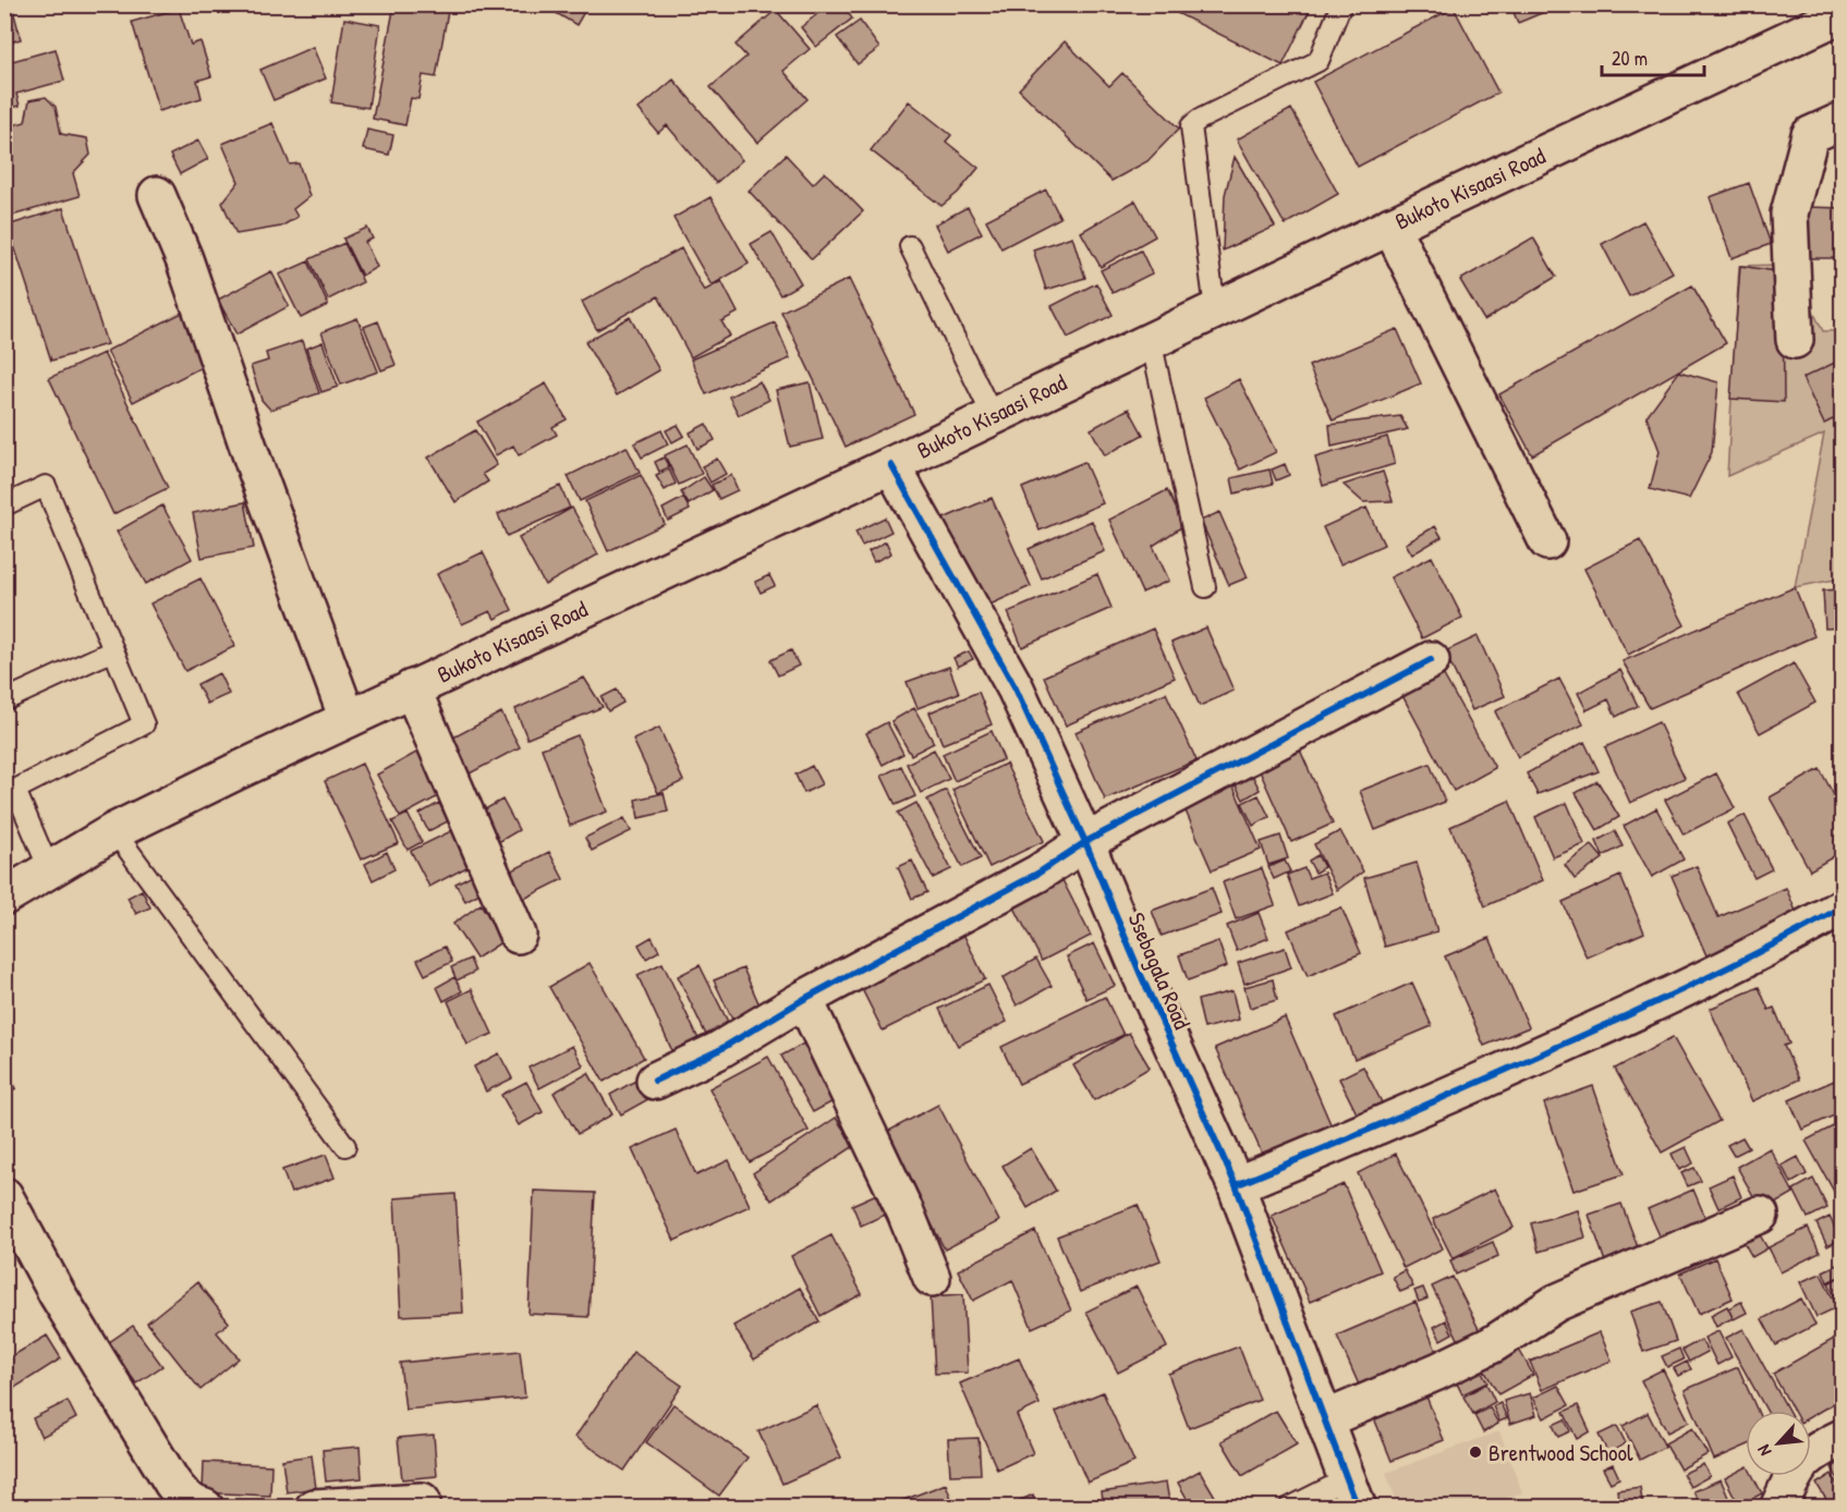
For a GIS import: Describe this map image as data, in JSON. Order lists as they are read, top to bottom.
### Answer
{
  "streets": {
    "street": ["Bukoto Kisaasi Road", "Ssebagala Road"]
  },
  "crossings": [
    ["Bukoto Kisaasi Road", "Ssebagala Road"]
  ],
  "places": ["Brentwood School"],
  "scale_bar": "20 m",
  "north": "bottom left"
}
